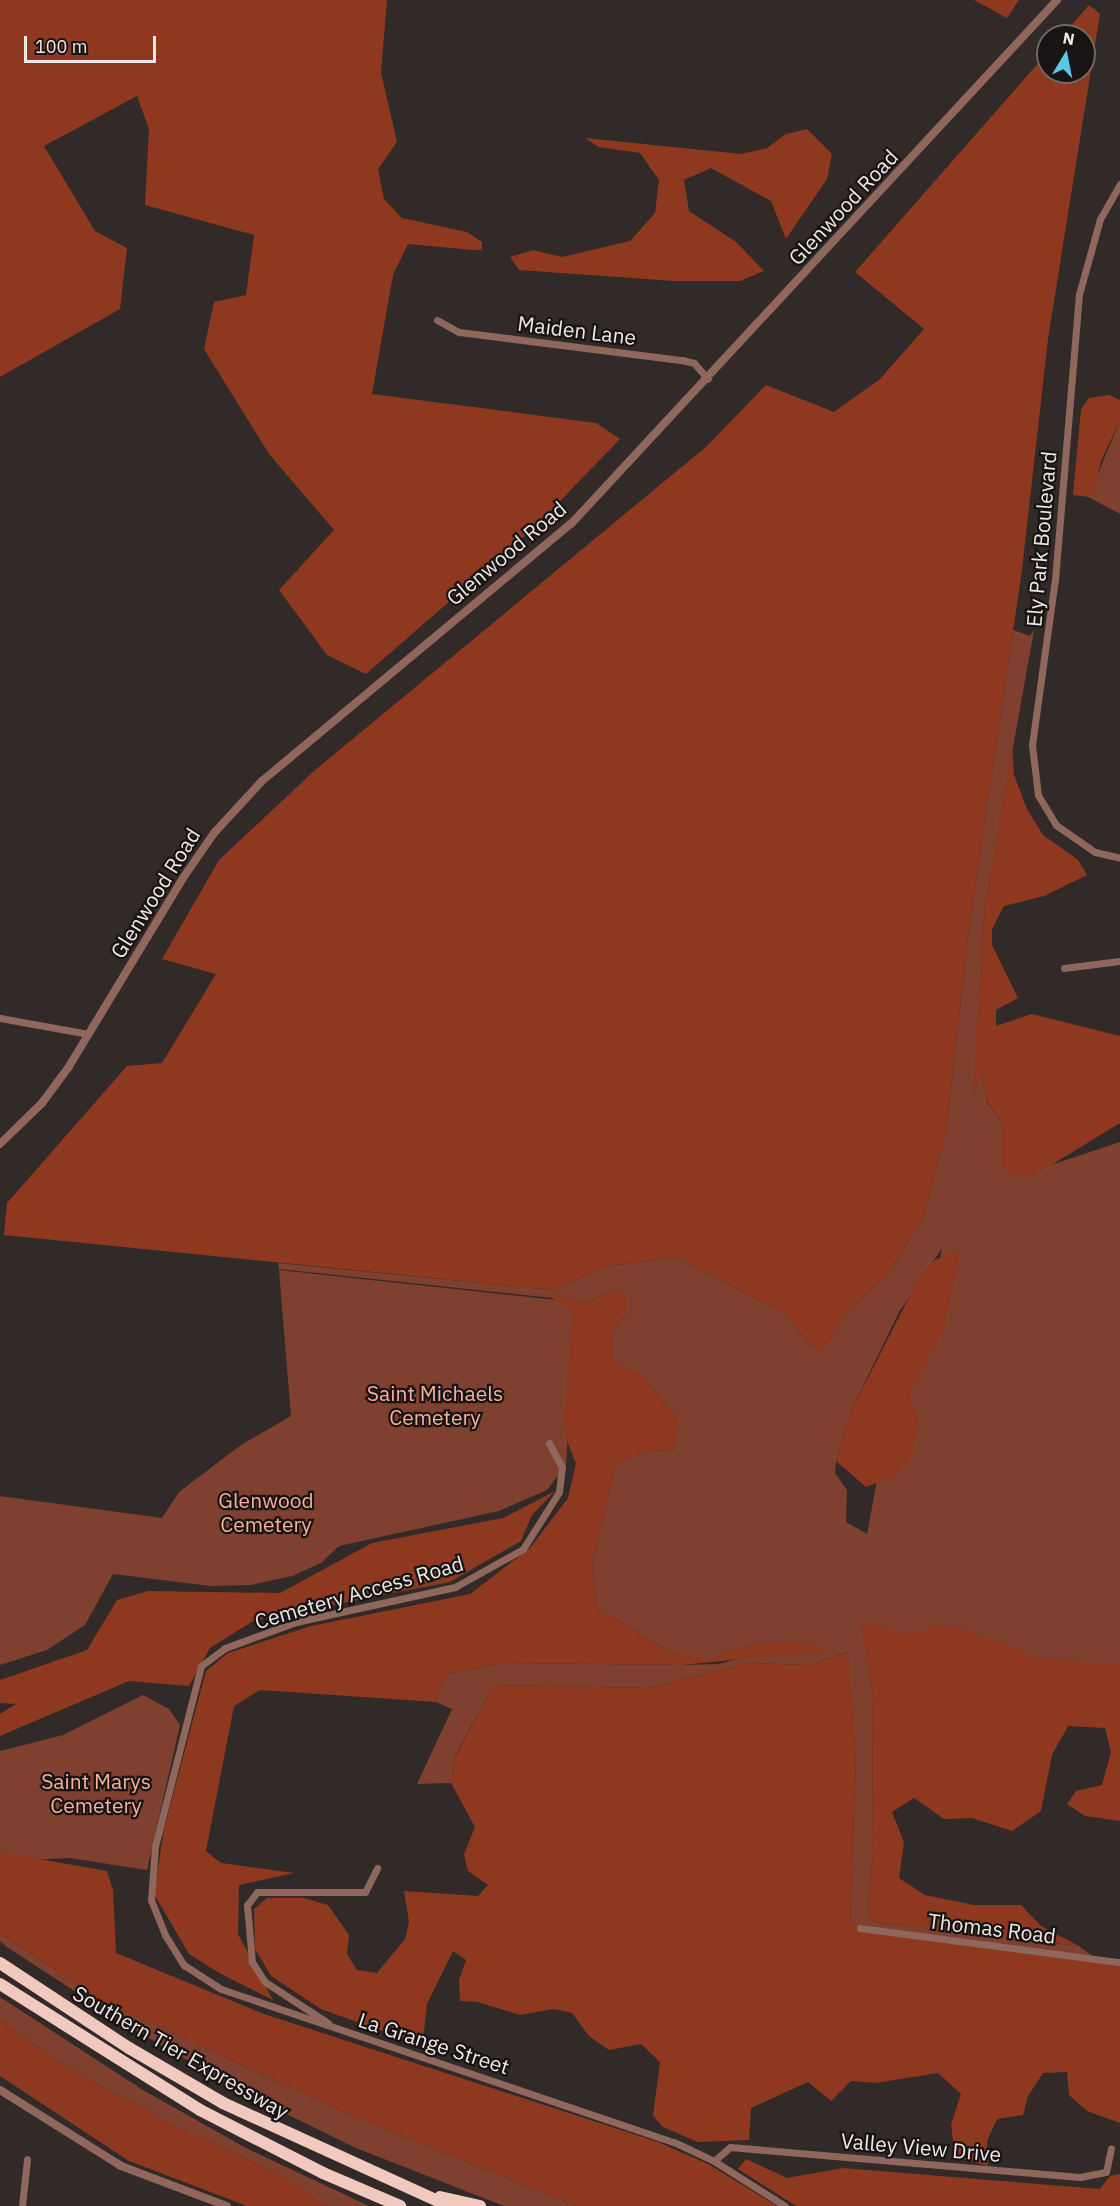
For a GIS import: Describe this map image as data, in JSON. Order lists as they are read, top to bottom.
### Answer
{
  "streets": {
    "highway": ["Southern Tier Expressway"],
    "street": [
      "Glenwood Road",
      "Maiden Lane",
      "Ely Park Boulevard",
      "Cemetery Access Road",
      "Thomas Road",
      "La Grange Street",
      "Valley View Drive"
    ]
  },
  "crossings": [
    ["Glenwood Road", "Maiden Lane"],
    ["Cemetery Access Road", "La Grange Street"],
    ["La Grange Street", "Valley View Drive"]
  ],
  "parks": ["Saint Michaels Cemetery", "Glenwood Cemetery", "Saint Marys Cemetery"],
  "scale_bar": "100 m",
  "north": "top"
}
